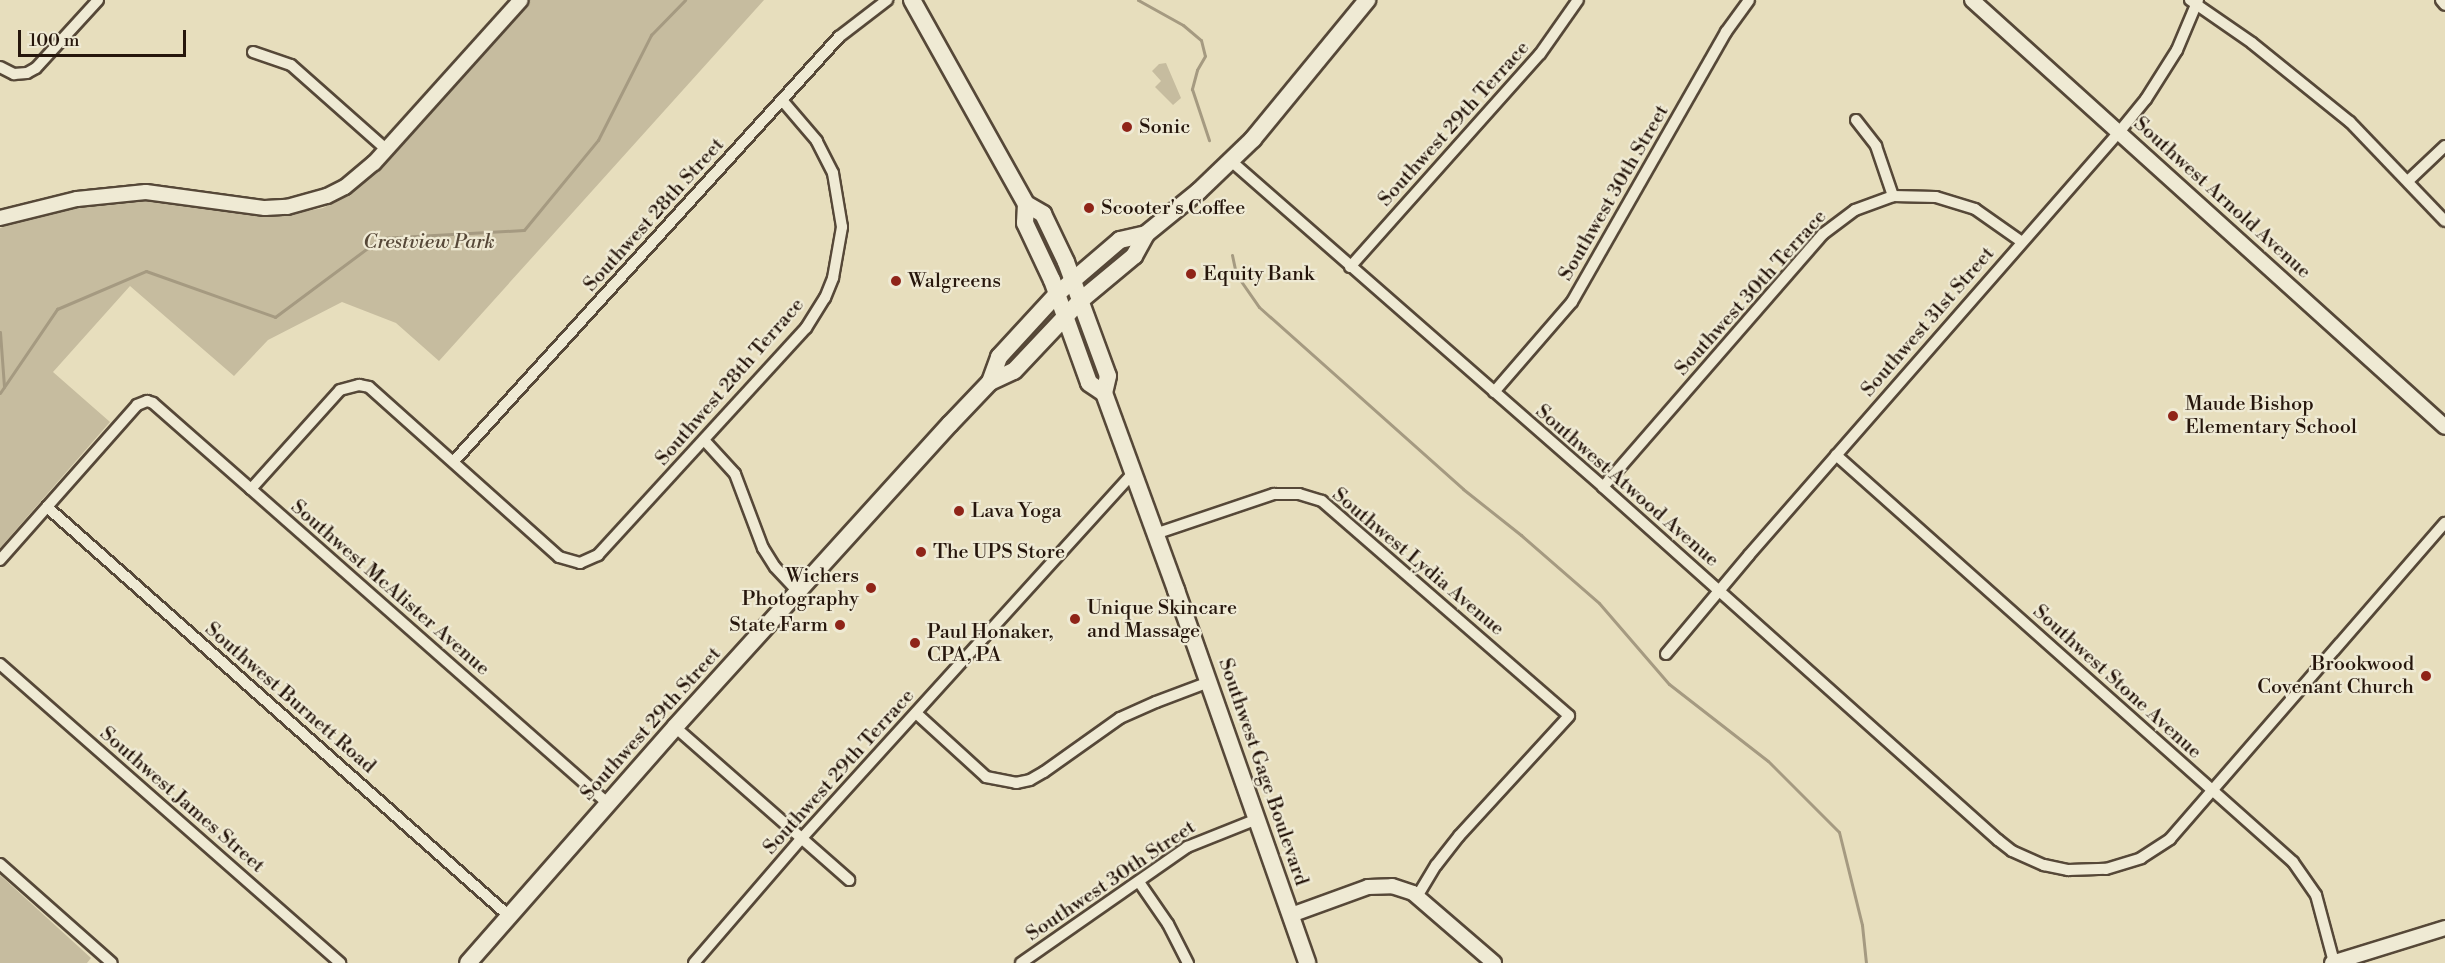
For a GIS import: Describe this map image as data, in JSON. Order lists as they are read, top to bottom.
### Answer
{
  "streets": {
    "main road": ["Southwest 29th Street", "Southwest Gage Boulevard"],
    "street": [
      "Southwest 29th Terrace",
      "Southwest 30th Street",
      "Southwest Arnold Avenue",
      "Southwest 28th Street",
      "Southwest 30th Terrace",
      "Southwest 31st Street",
      "Southwest 28th Terrace",
      "Southwest Atwood Avenue",
      "Southwest Lydia Avenue",
      "Southwest McAlister Avenue",
      "Southwest Stone Avenue",
      "Southwest Burnett Road",
      "Southwest James Street"
    ]
  },
  "crossings": [
    ["Southwest 29th Terrace", "Southwest Atwood Avenue"],
    ["Southwest 29th Terrace", "Southwest Gage Boulevard"],
    ["Southwest 30th Street", "Southwest Atwood Avenue"],
    ["Southwest 30th Street", "Southwest Gage Boulevard"],
    ["Southwest Arnold Avenue", "Southwest 31st Street"],
    ["Southwest 28th Street", "Southwest 28th Terrace"],
    ["Southwest 30th Terrace", "Southwest 31st Street"],
    ["Southwest 30th Terrace", "Southwest Atwood Avenue"],
    ["Southwest 31st Street", "Southwest Atwood Avenue"],
    ["Southwest 31st Street", "Southwest Stone Avenue"],
    ["Southwest Atwood Avenue", "Southwest Stone Avenue"],
    ["Southwest Atwood Avenue", "Southwest 29th Street"],
    ["Southwest Lydia Avenue", "Southwest Gage Boulevard"],
    ["Southwest McAlister Avenue", "Southwest Burnett Road"],
    ["Southwest McAlister Avenue", "Southwest 29th Street"],
    ["Southwest Burnett Road", "Southwest 29th Street"],
    ["Southwest 29th Street", "Southwest Gage Boulevard"]
  ],
  "parks": ["Crestview Park"],
  "places": [
    "Sonic",
    "Scooter's Coffee",
    "Equity Bank",
    "Walgreens",
    "Maude Bishop Elementary School",
    "Lava Yoga",
    "The UPS Store",
    "Wichers Photography",
    "Unique Skincare and Massage",
    "State Farm",
    "Paul Honaker, CPA, PA",
    "Brookwood Covenant Church"
  ],
  "scale_bar": "100 m"
}
